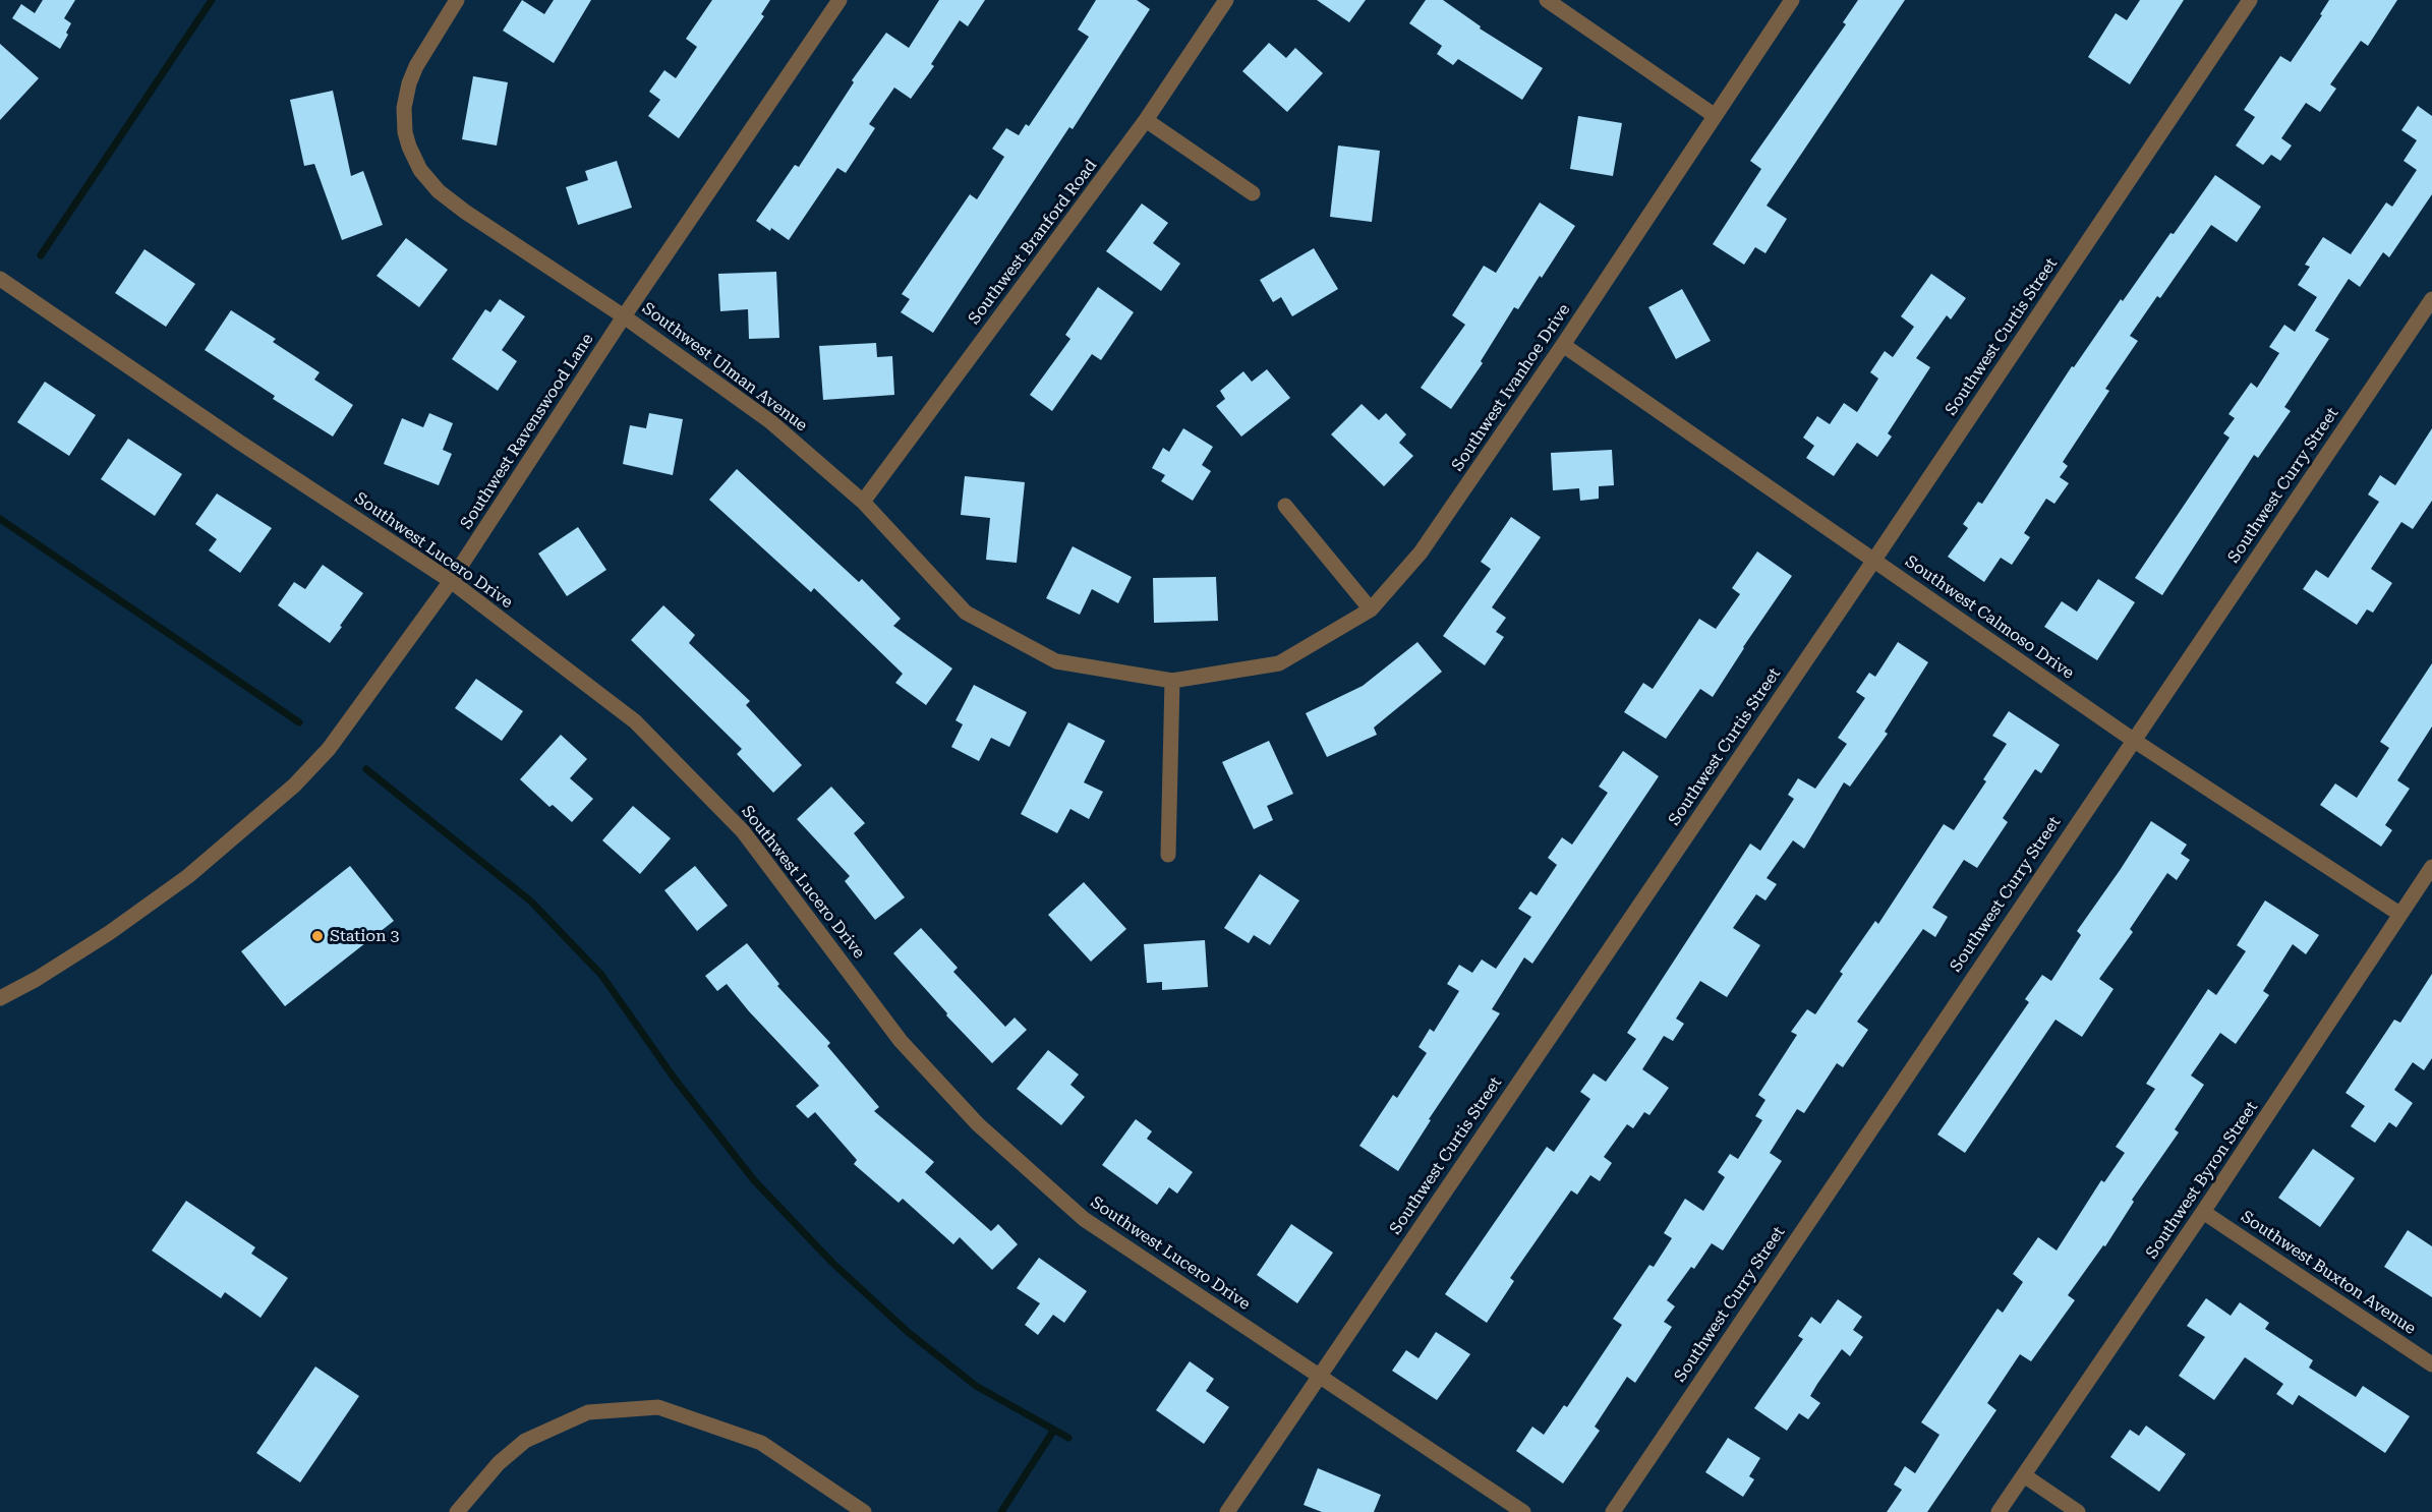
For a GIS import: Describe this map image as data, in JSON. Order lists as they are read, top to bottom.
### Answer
{
  "streets": {
    "street": [
      "Southwest Branford Road",
      "Southwest Curtis Street",
      "Southwest Ulman Avenue",
      "Southwest Ivanhoe Drive",
      "Southwest Ravenswood Lane",
      "Southwest Curry Street",
      "Southwest Lucero Drive",
      "Southwest Calmoso Drive",
      "Southwest Byron Street",
      "Southwest Buxton Avenue"
    ]
  },
  "crossings": [
    ["Southwest Branford Road", "Southwest Ulman Avenue"],
    ["Southwest Curtis Street", "Southwest Lucero Drive"],
    ["Southwest Curtis Street", "Southwest Calmoso Drive"],
    ["Southwest Ulman Avenue", "Southwest Ivanhoe Drive"],
    ["Southwest Ulman Avenue", "Southwest Ravenswood Lane"],
    ["Southwest Ivanhoe Drive", "Southwest Calmoso Drive"],
    ["Southwest Ravenswood Lane", "Southwest Lucero Drive"],
    ["Southwest Curry Street", "Southwest Calmoso Drive"],
    ["Southwest Calmoso Drive", "Southwest Byron Street"],
    ["Southwest Byron Street", "Southwest Buxton Avenue"]
  ],
  "places": ["Station 3"]
}
